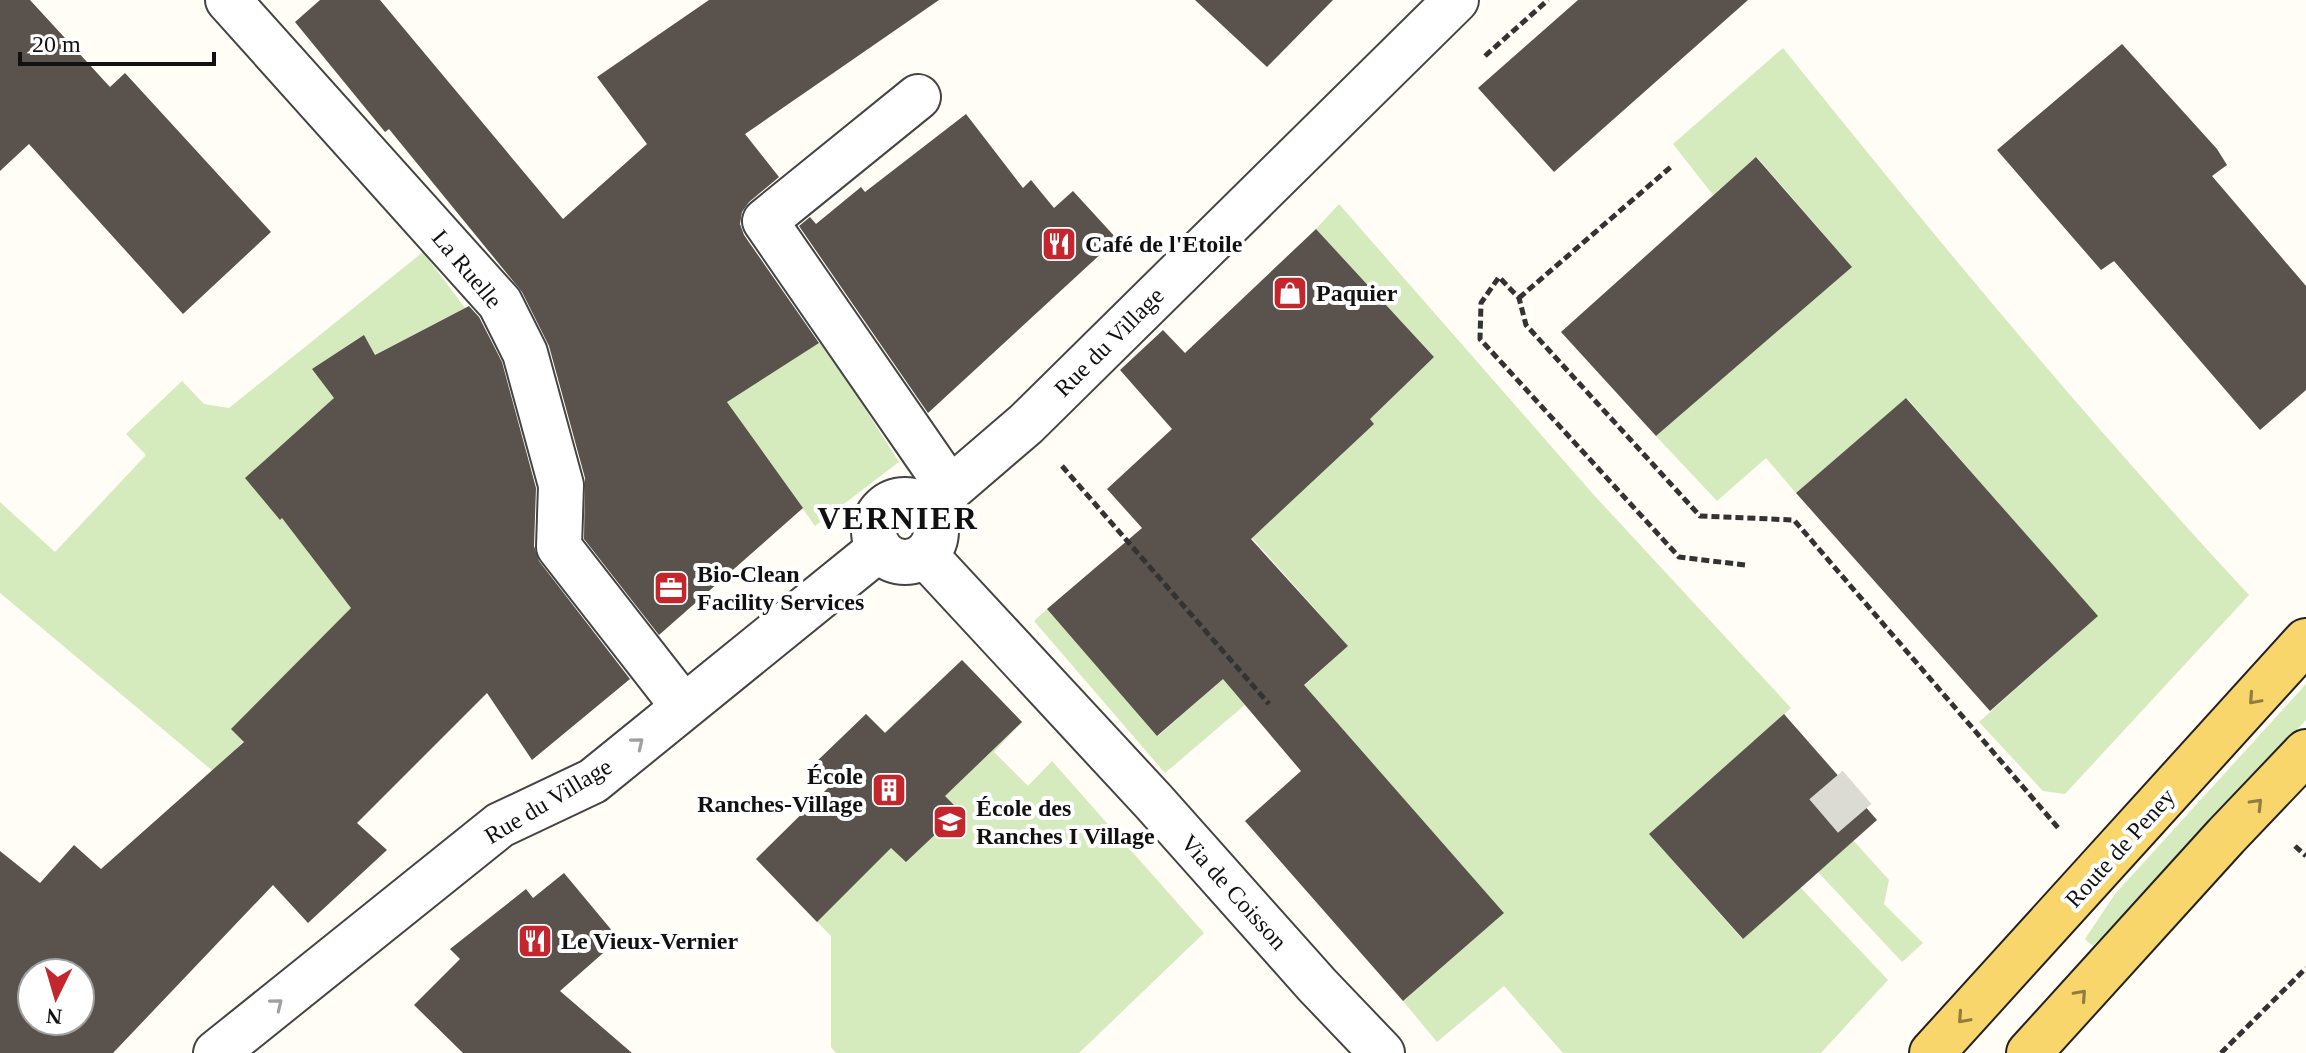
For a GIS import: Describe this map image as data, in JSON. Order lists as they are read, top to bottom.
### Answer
{
  "streets": {
    "main road": ["Route de Peney"],
    "street": ["La Ruelle", "Rue du Village", "Via de Coisson"]
  },
  "crossings": [
    ["La Ruelle", "Rue du Village"],
    ["Rue du Village", "Via de Coisson"]
  ],
  "one_way": ["Rue du Village"],
  "districts": ["VERNIER"],
  "places": {
    "restaurant": ["Café de l'Etoile", "Le Vieux-Vernier"],
    "shop": ["Paquier"],
    "office": ["Bio-Clean Facility Services"],
    "building": ["École Ranches-Village"],
    "school or university": ["École des Ranches I Village"]
  },
  "scale_bar": "20 m",
  "north": "bottom"
}
